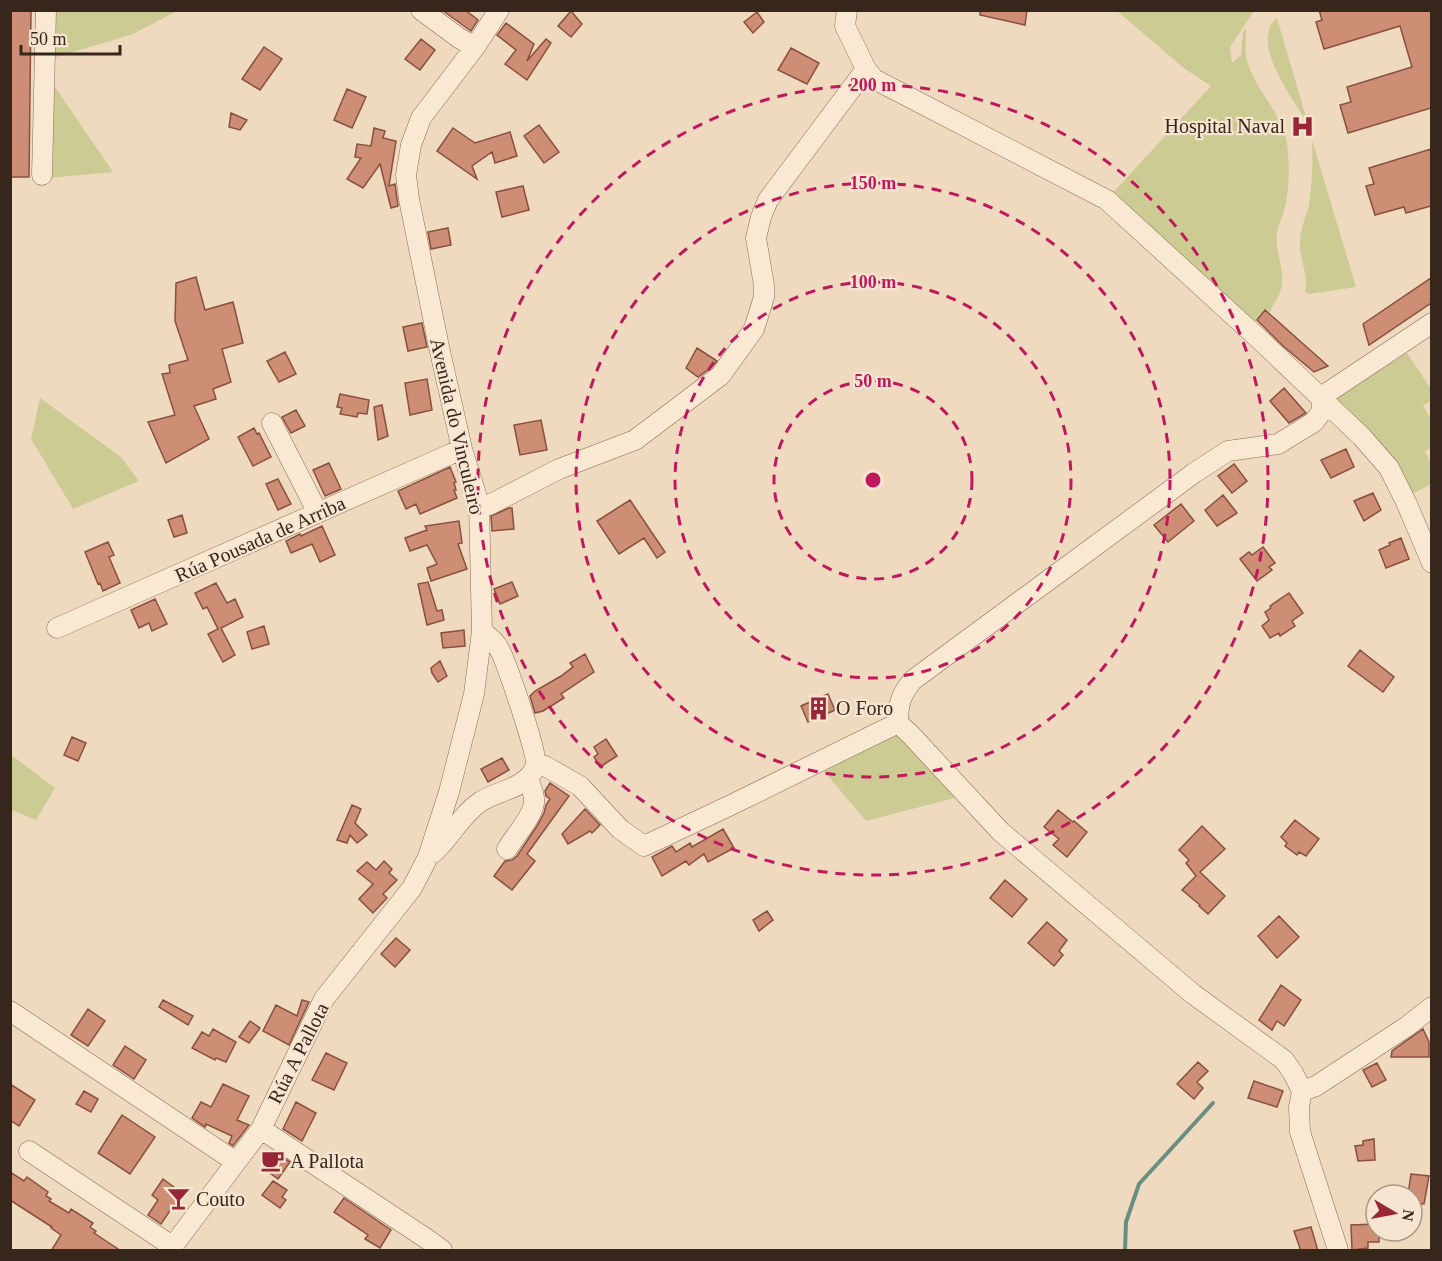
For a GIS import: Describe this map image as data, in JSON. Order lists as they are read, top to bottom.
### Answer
{
  "streets": {
    "street": ["Avenida do Vinculeiro", "Rúa Pousada de Arriba", "Rúa A Pallota"]
  },
  "crossings": [
    ["Avenida do Vinculeiro", "Rúa Pousada de Arriba"],
    ["Avenida do Vinculeiro", "Rúa A Pallota"]
  ],
  "places": {
    "hospital": ["Hospital Naval"],
    "building": ["O Foro"],
    "cafe": ["A Pallota"],
    "bar": ["Couto"]
  },
  "scale_bar": "50 m",
  "north": "right",
  "rings": [
    "200 m",
    "150 m",
    "100 m",
    "50 m"
  ]
}
